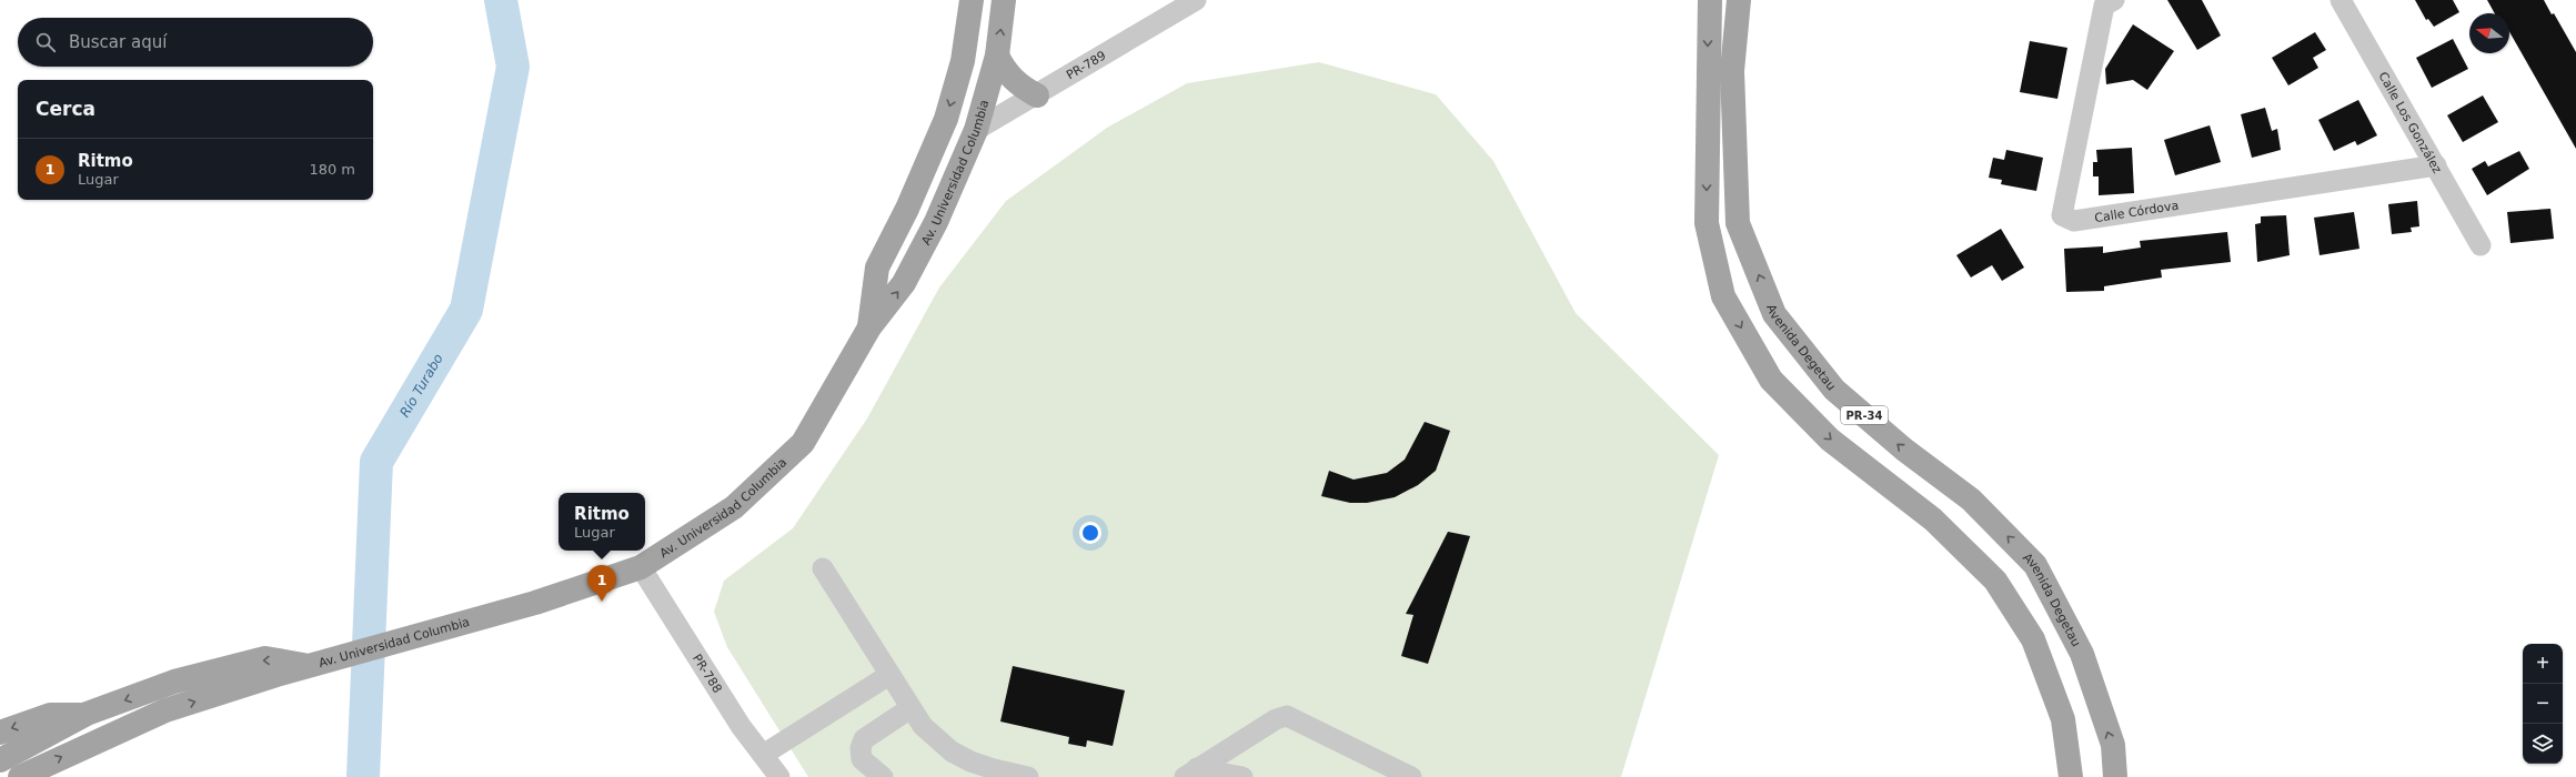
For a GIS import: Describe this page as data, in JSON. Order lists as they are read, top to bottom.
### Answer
{
  "streets": {
    "main road": ["Av. Universidad Columbia", "Avenida Degetau", "PR-34"],
    "street": [
      "PR-789",
      "Calle Los González",
      "Calle Córdova",
      "PR-788"
    ]
  },
  "crossings": [
    ["PR-789", "Av. Universidad Columbia"],
    ["Calle Los González", "Calle Córdova"],
    ["Av. Universidad Columbia", "PR-788"]
  ],
  "water": ["Río Turabo"],
  "north": "left",
  "page": {
    "search": "Buscar aquí",
    "heading": "Cerca",
    "list": [
      {
        "mark": "1",
        "name": "Ritmo",
        "note": "Lugar",
        "value": "180 m"
      }
    ],
    "popup": ["Ritmo", "Lugar"],
    "pins": "1",
    "map_buttons": ["+", "−"]
  }
}
